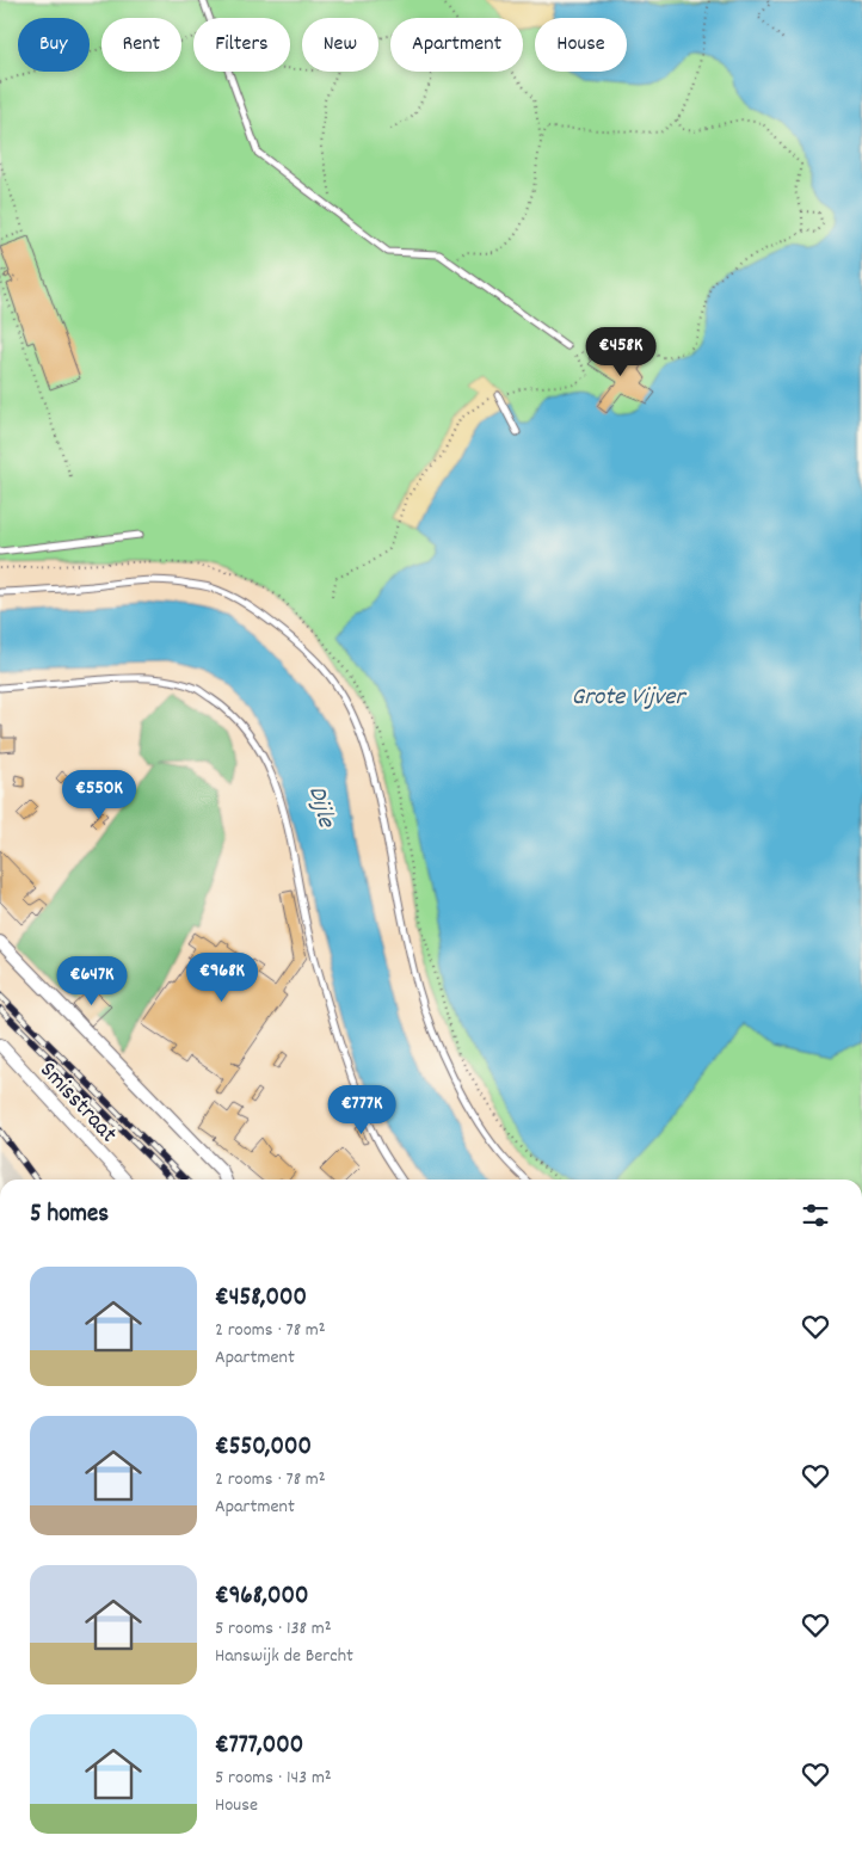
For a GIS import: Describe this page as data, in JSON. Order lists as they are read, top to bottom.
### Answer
{
  "streets": {
    "street": ["Smisstraat"]
  },
  "water": ["Grote Vijver", "Dijle"],
  "page": {
    "chip": [
      "Buy",
      "Rent",
      "Filters",
      "New",
      "Apartment",
      "House"
    ],
    "price": [
      "€458K",
      "€550K",
      "€968K",
      "€647K",
      "€777K"
    ],
    "heading": "5 homes",
    "list": [
      {
        "name": "€458,000",
        "note": "2 rooms · 78 m² · Apartment"
      },
      {
        "name": "€550,000",
        "note": "2 rooms · 78 m² · Apartment"
      },
      {
        "name": "€968,000",
        "note": "5 rooms · 138 m² · Hanswijk de Bercht"
      },
      {
        "name": "€777,000",
        "note": "5 rooms · 143 m² · House"
      }
    ]
  }
}
